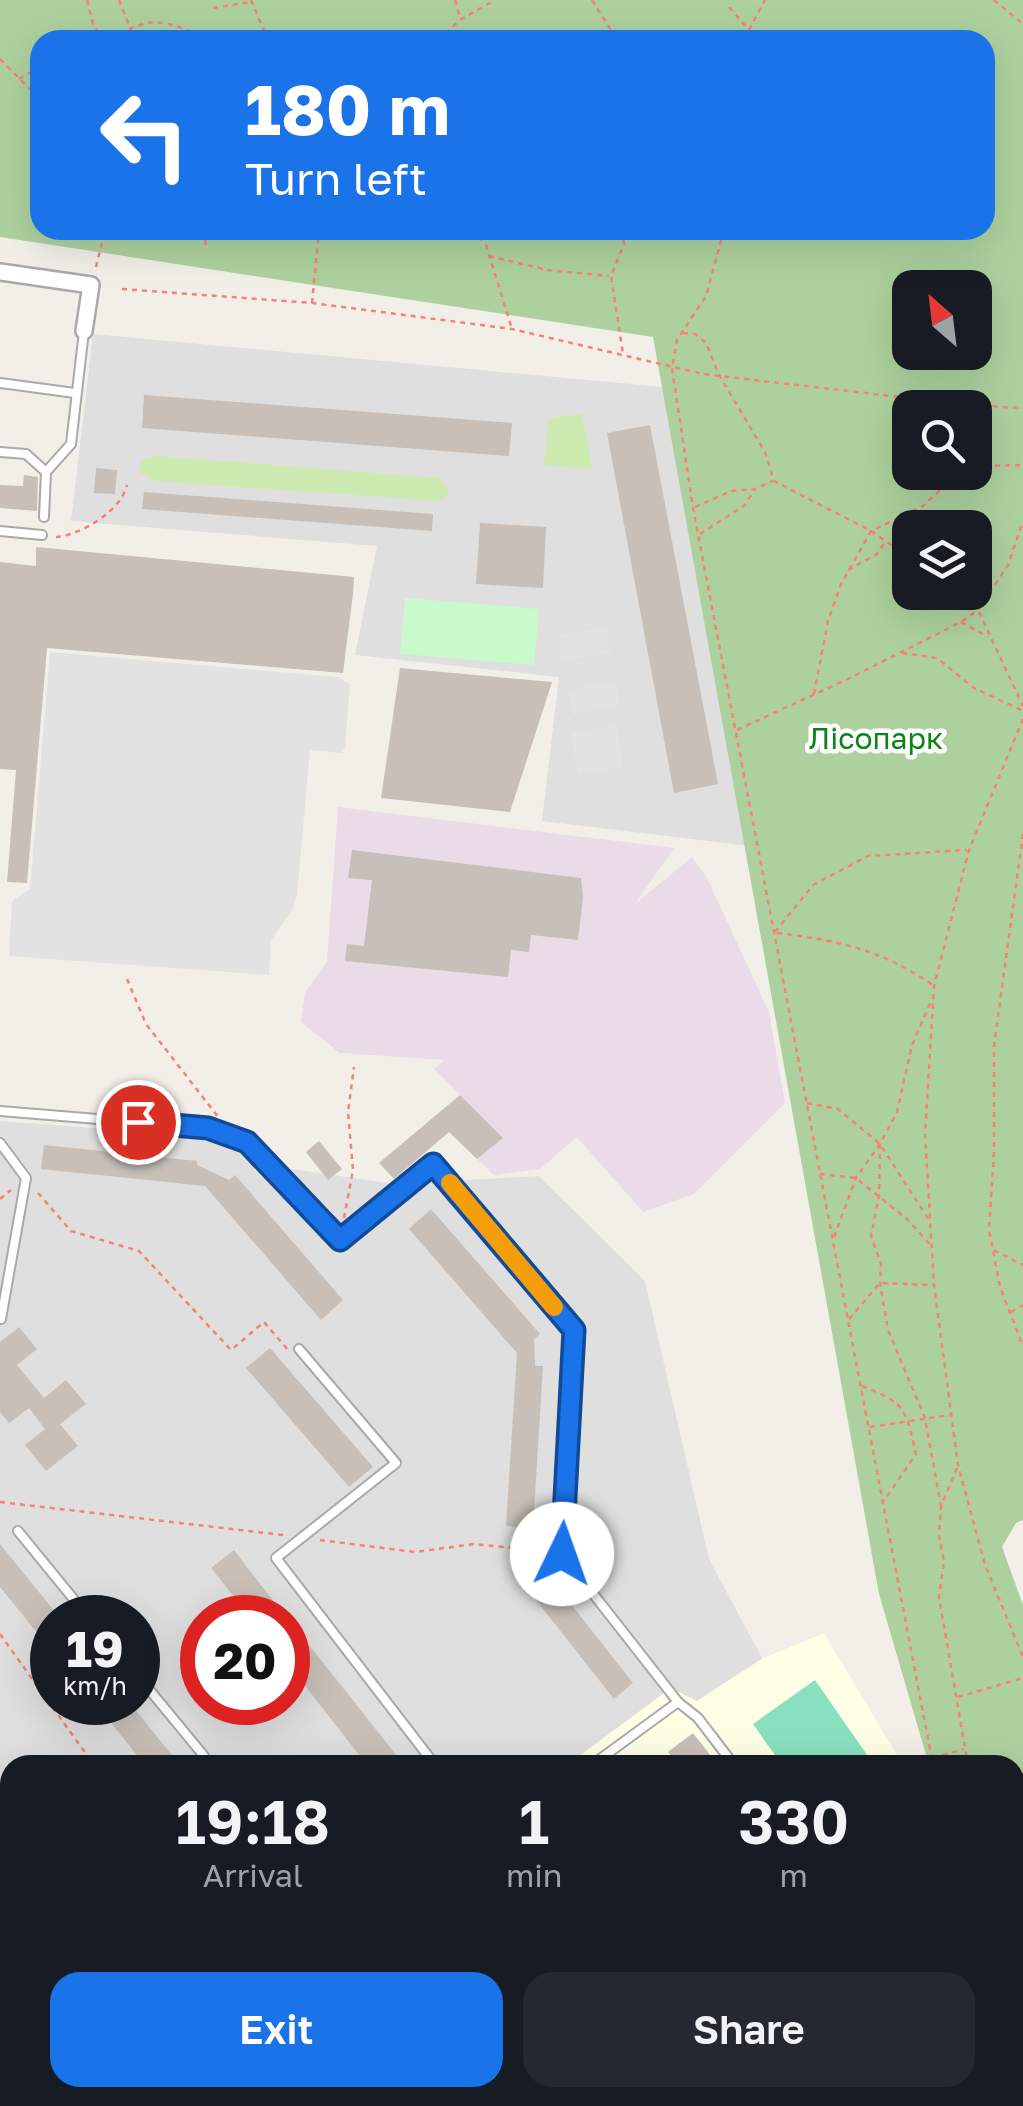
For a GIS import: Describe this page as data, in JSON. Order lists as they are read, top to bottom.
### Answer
{
  "parks": ["Лісопарк"],
  "north": "top left",
  "page": {
    "turn": ["180 m", "Turn left"],
    "speed": "19 km/h",
    "limit": "20",
    "eta": [
      "19:18",
      "Arrival",
      "1",
      "min",
      "330",
      "m"
    ],
    "buttons": ["Exit", "Share"]
  }
}
